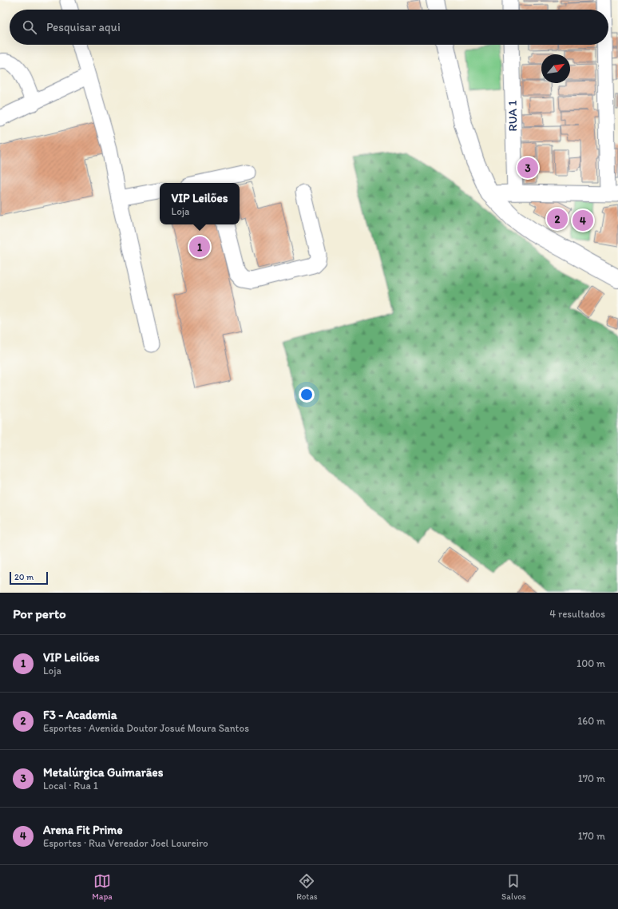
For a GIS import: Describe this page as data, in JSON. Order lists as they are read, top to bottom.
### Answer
{
  "streets": {
    "street": ["RUA 1"]
  },
  "scale_bar": "20 m",
  "north": "top right",
  "page": {
    "search": "Pesquisar aqui",
    "pins": [
      "3",
      "2",
      "4",
      "1"
    ],
    "popup": ["VIP Leilões", "Loja"],
    "scale": "20 m",
    "heading": ["Por perto", "4 resultados"],
    "list": [
      {
        "mark": "1",
        "name": "VIP Leilões",
        "note": "Loja",
        "value": "100 m"
      },
      {
        "mark": "2",
        "name": "F3 - Academia",
        "note": "Esportes · Avenida Doutor Josué Moura Santos",
        "value": "160 m"
      },
      {
        "mark": "3",
        "name": "Metalúrgica Guimarães",
        "note": "Local · Rua 1",
        "value": "170 m"
      },
      {
        "mark": "4",
        "name": "Arena Fit Prime",
        "note": "Esportes · Rua Vereador Joel Loureiro",
        "value": "170 m"
      }
    ],
    "nav": ["Mapa", "Rotas", "Salvos"]
  }
}
